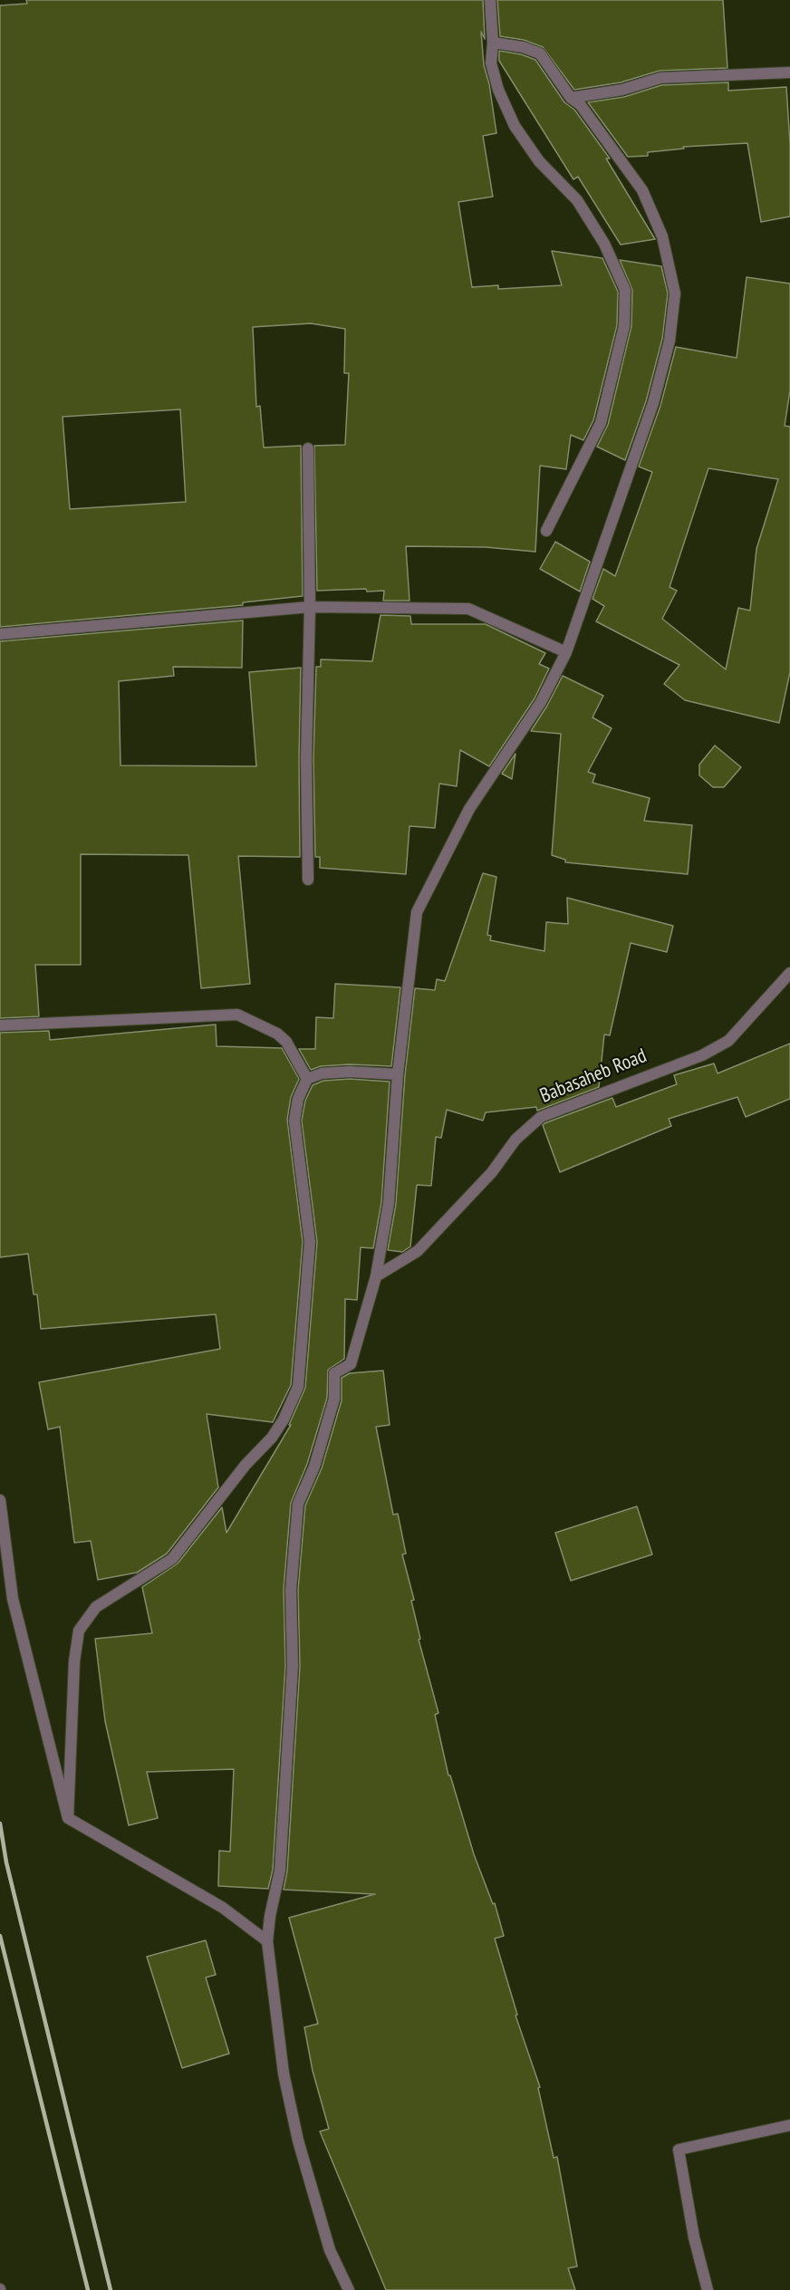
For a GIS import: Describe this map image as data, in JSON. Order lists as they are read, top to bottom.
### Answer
{
  "streets": {
    "street": ["Babasaheb Road"]
  }
}
